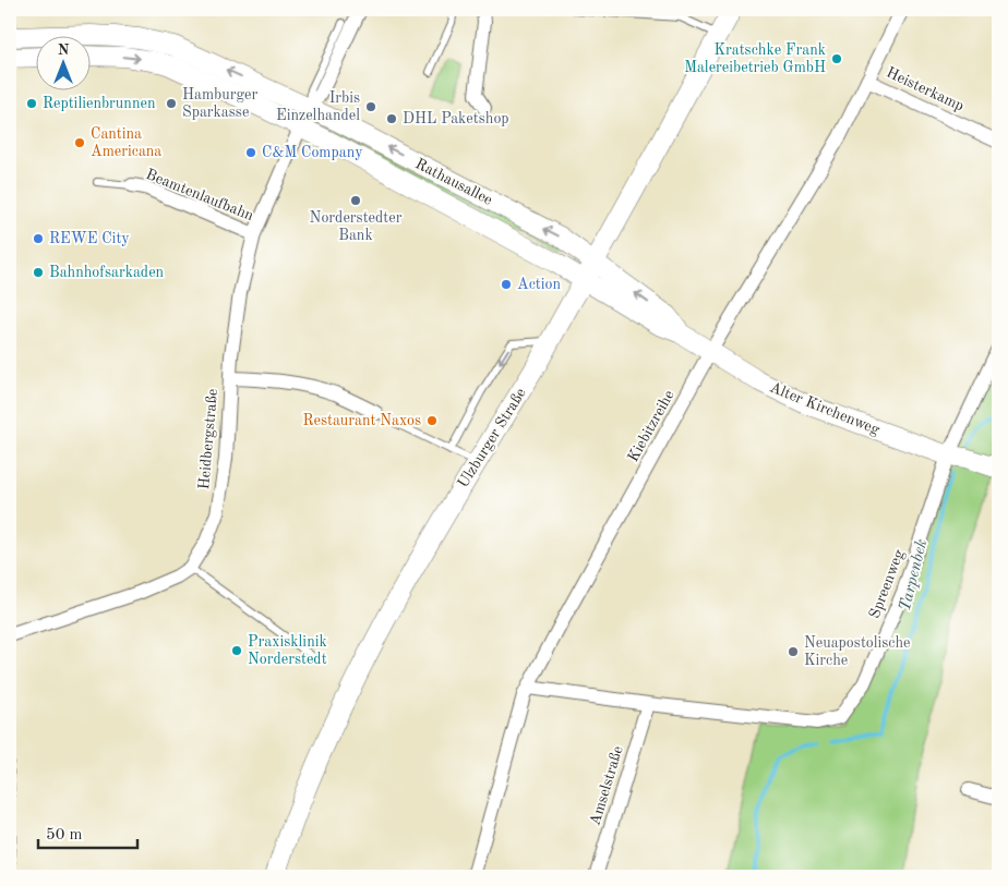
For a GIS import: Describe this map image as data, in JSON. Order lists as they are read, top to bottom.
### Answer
{
  "streets": {
    "main road": ["Rathausallee", "Alter Kirchenweg", "Ulzburger Straße"],
    "street": [
      "Heisterkamp",
      "Beamtenlaufbahn",
      "Kiebitzreihe",
      "Heidbergstraße",
      "Spreenweg",
      "Amselstraße"
    ]
  },
  "crossings": [
    ["Heisterkamp", "Kiebitzreihe"],
    ["Rathausallee", "Alter Kirchenweg"],
    ["Rathausallee", "Ulzburger Straße"],
    ["Rathausallee", "Heidbergstraße"],
    ["Beamtenlaufbahn", "Heidbergstraße"],
    ["Alter Kirchenweg", "Kiebitzreihe"],
    ["Alter Kirchenweg", "Ulzburger Straße"],
    ["Alter Kirchenweg", "Spreenweg"],
    ["Kiebitzreihe", "Spreenweg"],
    ["Spreenweg", "Amselstraße"]
  ],
  "water": ["Tarpenbek"],
  "places": [
    "Kratschke Frank Malereibetrieb GmbH",
    "Reptilienbrunnen",
    "Hamburger Sparkasse",
    "Irbis Einzelhandel",
    "DHL Paketshop",
    "Cantina Americana",
    "C&M Company",
    "Norderstedter Bank",
    "REWE City",
    "Bahnhofsarkaden",
    "Action",
    "Restaurant Naxos",
    "Praxisklinik Norderstedt",
    "Neuapostolische Kirche"
  ],
  "scale_bar": "50 m",
  "north": "top"
}
